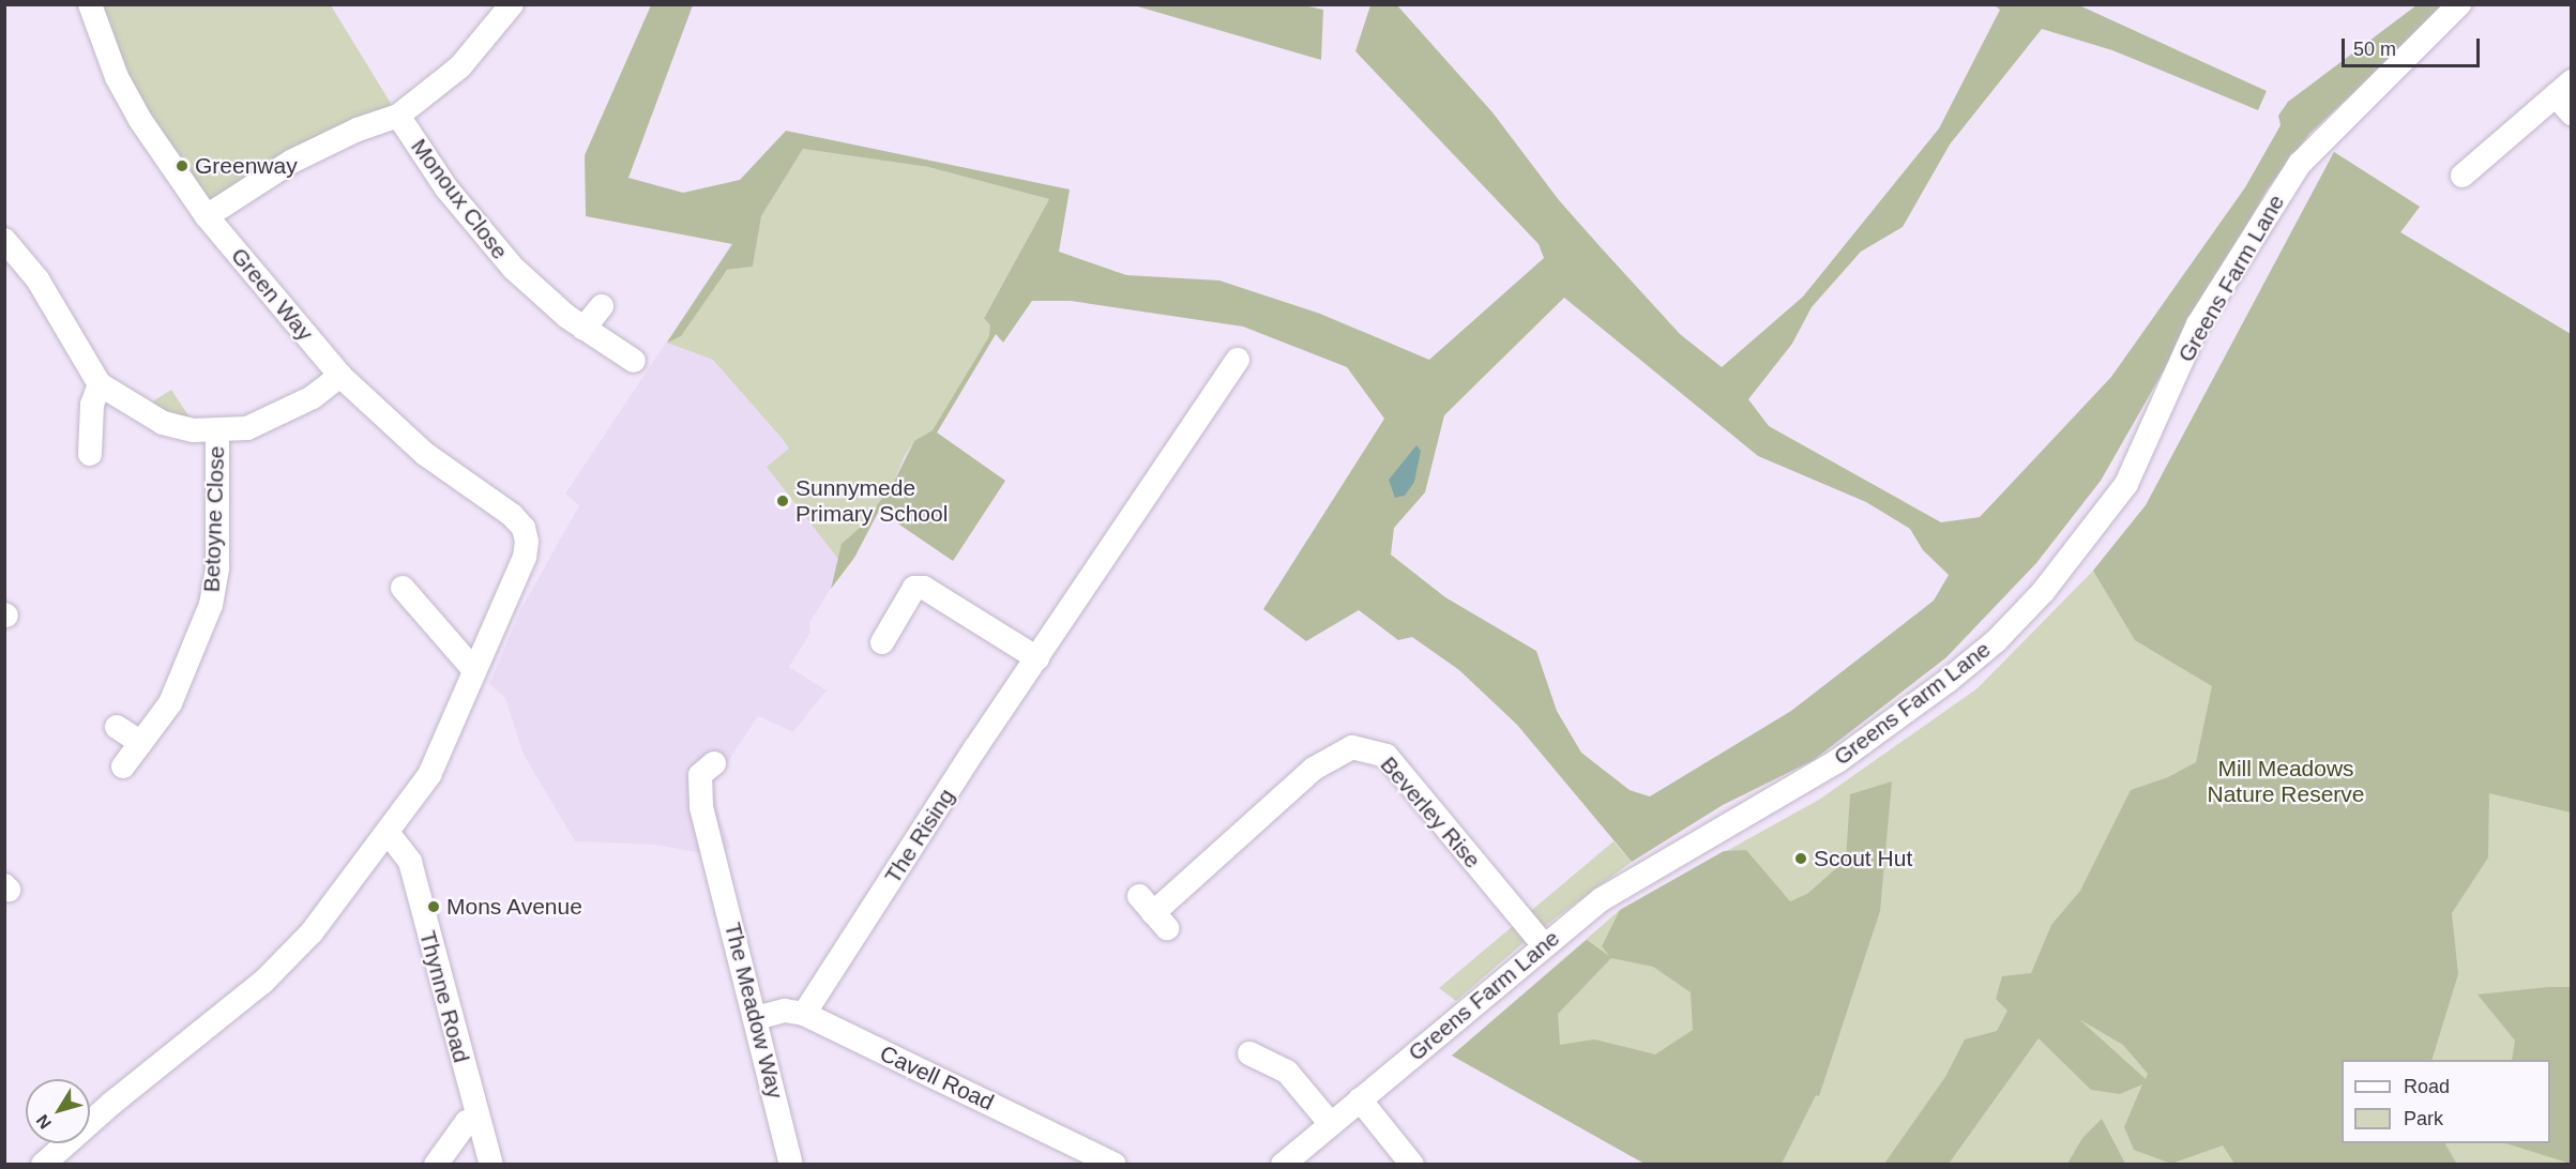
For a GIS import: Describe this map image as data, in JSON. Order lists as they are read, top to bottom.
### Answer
{
  "streets": {
    "street": [
      "Monoux Close",
      "Greens Farm Lane",
      "Green Way",
      "Betoyne Close",
      "Beverley Rise",
      "The Rising",
      "Thynne Road",
      "The Meadow Way",
      "Cavell Road"
    ]
  },
  "crossings": [
    ["Greens Farm Lane", "Beverley Rise"],
    ["The Rising", "Cavell Road"],
    ["The Meadow Way", "Cavell Road"]
  ],
  "parks": ["Mill Meadows Nature Reserve"],
  "places": [
    "Greenway",
    "Sunnymede Primary School",
    "Scout Hut",
    "Mons Avenue"
  ],
  "legend": ["Road", "Park"],
  "scale_bar": "50 m",
  "north": "bottom left"
}
